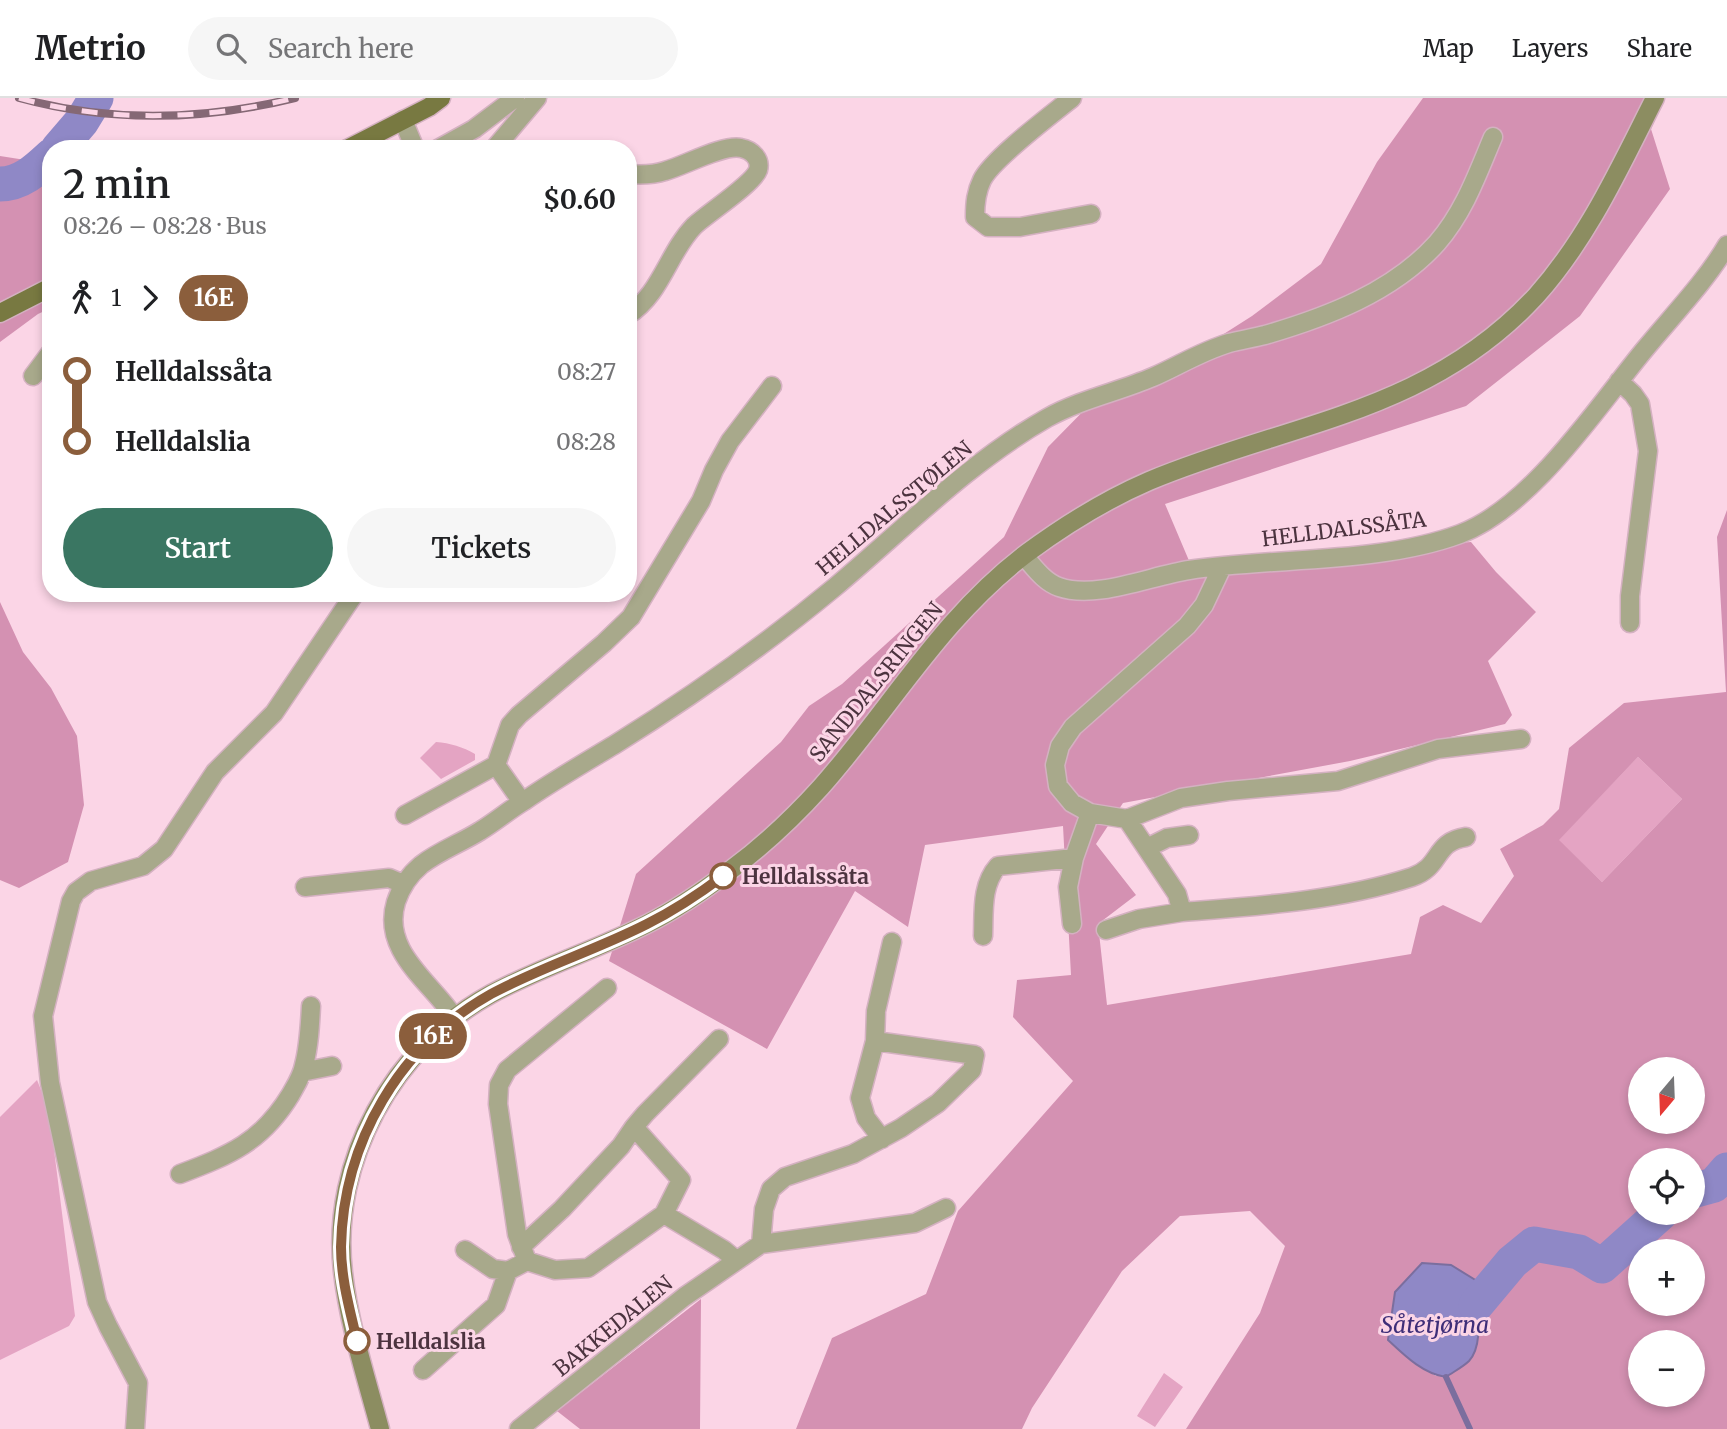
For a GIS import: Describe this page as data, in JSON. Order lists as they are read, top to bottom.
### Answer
{
  "streets": {
    "main road": ["SANDDALSRINGEN"],
    "street": ["HELLDALSSTØLEN", "HELLDALSSÅTA", "BAKKEDALEN"]
  },
  "crossings": [
    ["HELLDALSSÅTA", "SANDDALSRINGEN"]
  ],
  "water": ["Såtetjørna"],
  "places": ["Helldalssåta", "Helldalslia"],
  "lines": ["bus line 16E"],
  "north": "bottom",
  "page": {
    "header": "Metrio",
    "search": "Search here",
    "nav": ["Map", "Layers", "Share"],
    "on_map": "16E",
    "heading": ["2 min", "08:26 – 08:28 · Bus", "$0.60"],
    "legs": ["1", "16E"],
    "list": [
      {
        "name": "Helldalssåta",
        "value": "08:27"
      },
      {
        "name": "Helldalslia",
        "value": "08:28"
      }
    ],
    "buttons": ["Start", "Tickets"],
    "map_buttons": ["+", "−"]
  }
}
